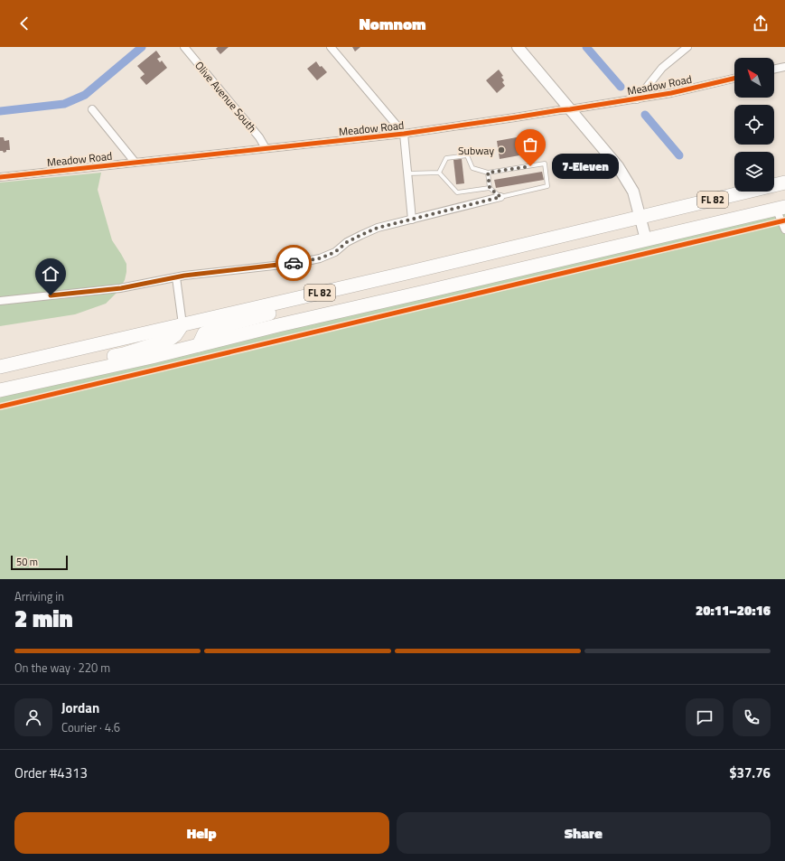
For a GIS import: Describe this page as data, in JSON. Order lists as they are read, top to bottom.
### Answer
{
  "streets": {
    "highway": ["FL 82"],
    "street": ["Meadow Road", "Olive Avenue South"]
  },
  "crossings": [
    ["Meadow Road", "Olive Avenue South"]
  ],
  "places": ["Subway", "7-Eleven"],
  "scale_bar": "50 m",
  "north": "top left",
  "page": {
    "header": "Nomnom",
    "bubble": "7-Eleven",
    "scale": "50 m",
    "heading": ["2 min", "Arriving in", "20:11–20:16"],
    "panel": [
      "Jordan",
      "Courier · 4.6",
      "Order #4313",
      "$37.76"
    ],
    "bar": "On the way · 220 m",
    "buttons": ["Help", "Share"]
  }
}
